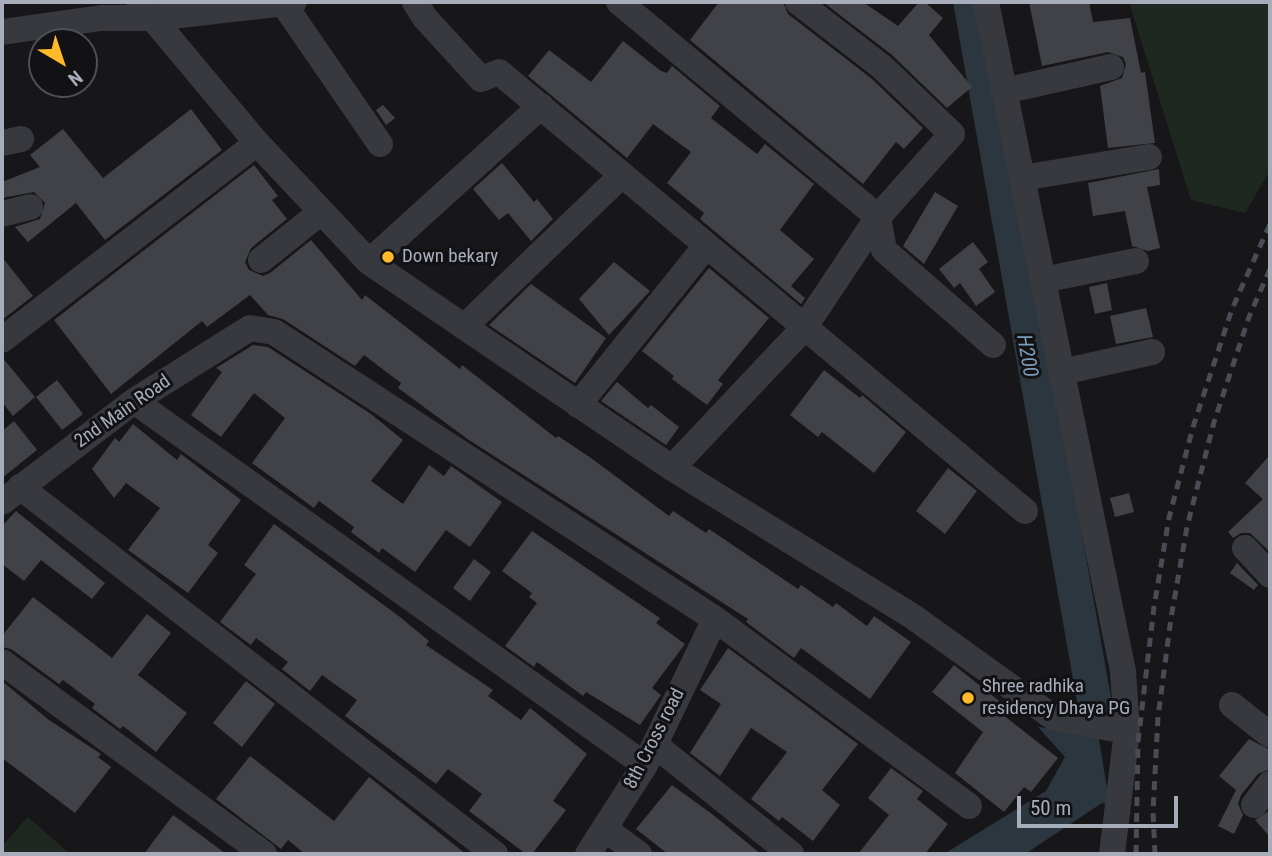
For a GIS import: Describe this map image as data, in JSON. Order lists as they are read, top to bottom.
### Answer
{
  "streets": {
    "street": ["2nd Main Road", "8th Cross road"]
  },
  "crossings": [
    ["2nd Main Road", "8th Cross road"]
  ],
  "water": ["H200"],
  "places": ["Down bekary", "Shree radhika residency Dhaya PG"],
  "scale_bar": "50 m",
  "north": "bottom right"
}
